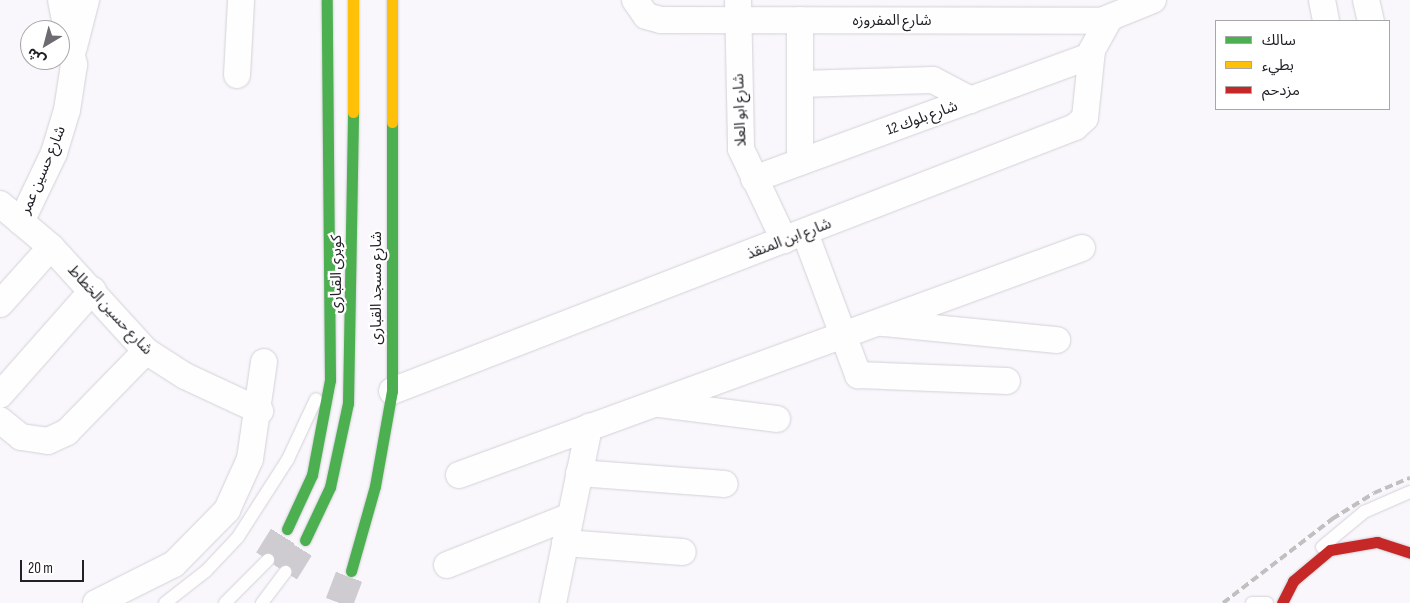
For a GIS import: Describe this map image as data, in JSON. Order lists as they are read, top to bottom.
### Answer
{
  "streets": {
    "main road": ["كوبرى القبارى", "شارع مسجد القبارى"],
    "street": [
      "شارع المفروزه",
      "شارع ابو العلا",
      "شارع بلوك 12",
      "شارع حسين عمر",
      "شارع ابن المنقذ",
      "شارع حسين الخطاط"
    ]
  },
  "crossings": [
    ["شارع المفروزه", "شارع ابو العلا"],
    ["شارع المفروزه", "شارع ابن المنقذ"],
    ["شارع ابو العلا", "شارع بلوك 12"],
    ["شارع ابو العلا", "شارع ابن المنقذ"],
    ["شارع بلوك 12", "شارع ابن المنقذ"],
    ["شارع حسين عمر", "شارع حسين الخطاط"],
    ["شارع ابن المنقذ", "شارع مسجد القبارى"]
  ],
  "legend": ["سالك", "بطيء", "مزدحم"],
  "scale_bar": "20 m",
  "north": "bottom left"
}
